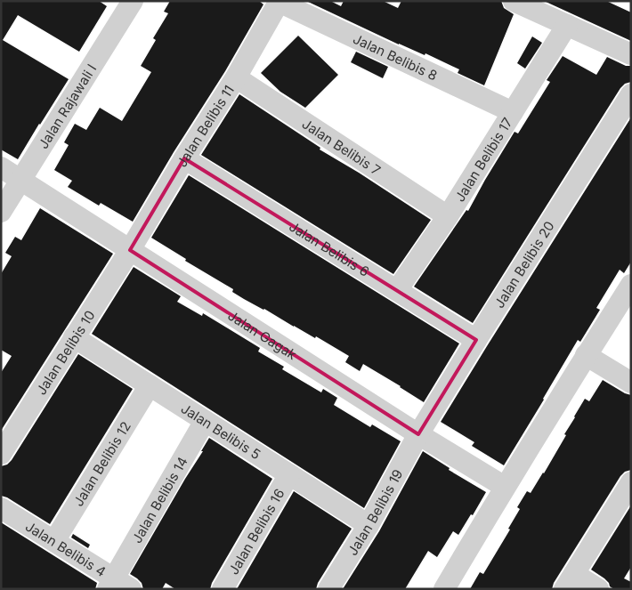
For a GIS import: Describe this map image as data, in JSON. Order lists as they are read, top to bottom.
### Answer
{
  "streets": {
    "street": [
      "Jalan Belibis 8",
      "Jalan Rajawali I",
      "Jalan Belibis 11",
      "Jalan Belibis 7",
      "Jalan Belibis 17",
      "Jalan Belibis 6",
      "Jalan Belibis 20",
      "Jalan Gagak",
      "Jalan Belibis 10",
      "Jalan Belibis 5",
      "Jalan Belibis 12",
      "Jalan Belibis 14",
      "Jalan Belibis 19",
      "Jalan Belibis 16",
      "Jalan Belibis 4"
    ]
  },
  "crossings": [
    ["Jalan Belibis 8", "Jalan Belibis 11"],
    ["Jalan Belibis 8", "Jalan Belibis 17"],
    ["Jalan Rajawali I", "Jalan Gagak"],
    ["Jalan Belibis 11", "Jalan Belibis 7"],
    ["Jalan Belibis 11", "Jalan Belibis 6"],
    ["Jalan Belibis 11", "Jalan Gagak"],
    ["Jalan Belibis 11", "Jalan Belibis 10"],
    ["Jalan Belibis 7", "Jalan Belibis 17"],
    ["Jalan Belibis 17", "Jalan Belibis 6"],
    ["Jalan Belibis 6", "Jalan Belibis 20"],
    ["Jalan Belibis 20", "Jalan Gagak"],
    ["Jalan Belibis 20", "Jalan Belibis 19"],
    ["Jalan Gagak", "Jalan Belibis 10"],
    ["Jalan Gagak", "Jalan Belibis 19"],
    ["Jalan Belibis 10", "Jalan Belibis 5"],
    ["Jalan Belibis 5", "Jalan Belibis 12"],
    ["Jalan Belibis 5", "Jalan Belibis 14"],
    ["Jalan Belibis 5", "Jalan Belibis 19"],
    ["Jalan Belibis 5", "Jalan Belibis 16"],
    ["Jalan Belibis 12", "Jalan Belibis 4"],
    ["Jalan Belibis 14", "Jalan Belibis 4"]
  ]
}
